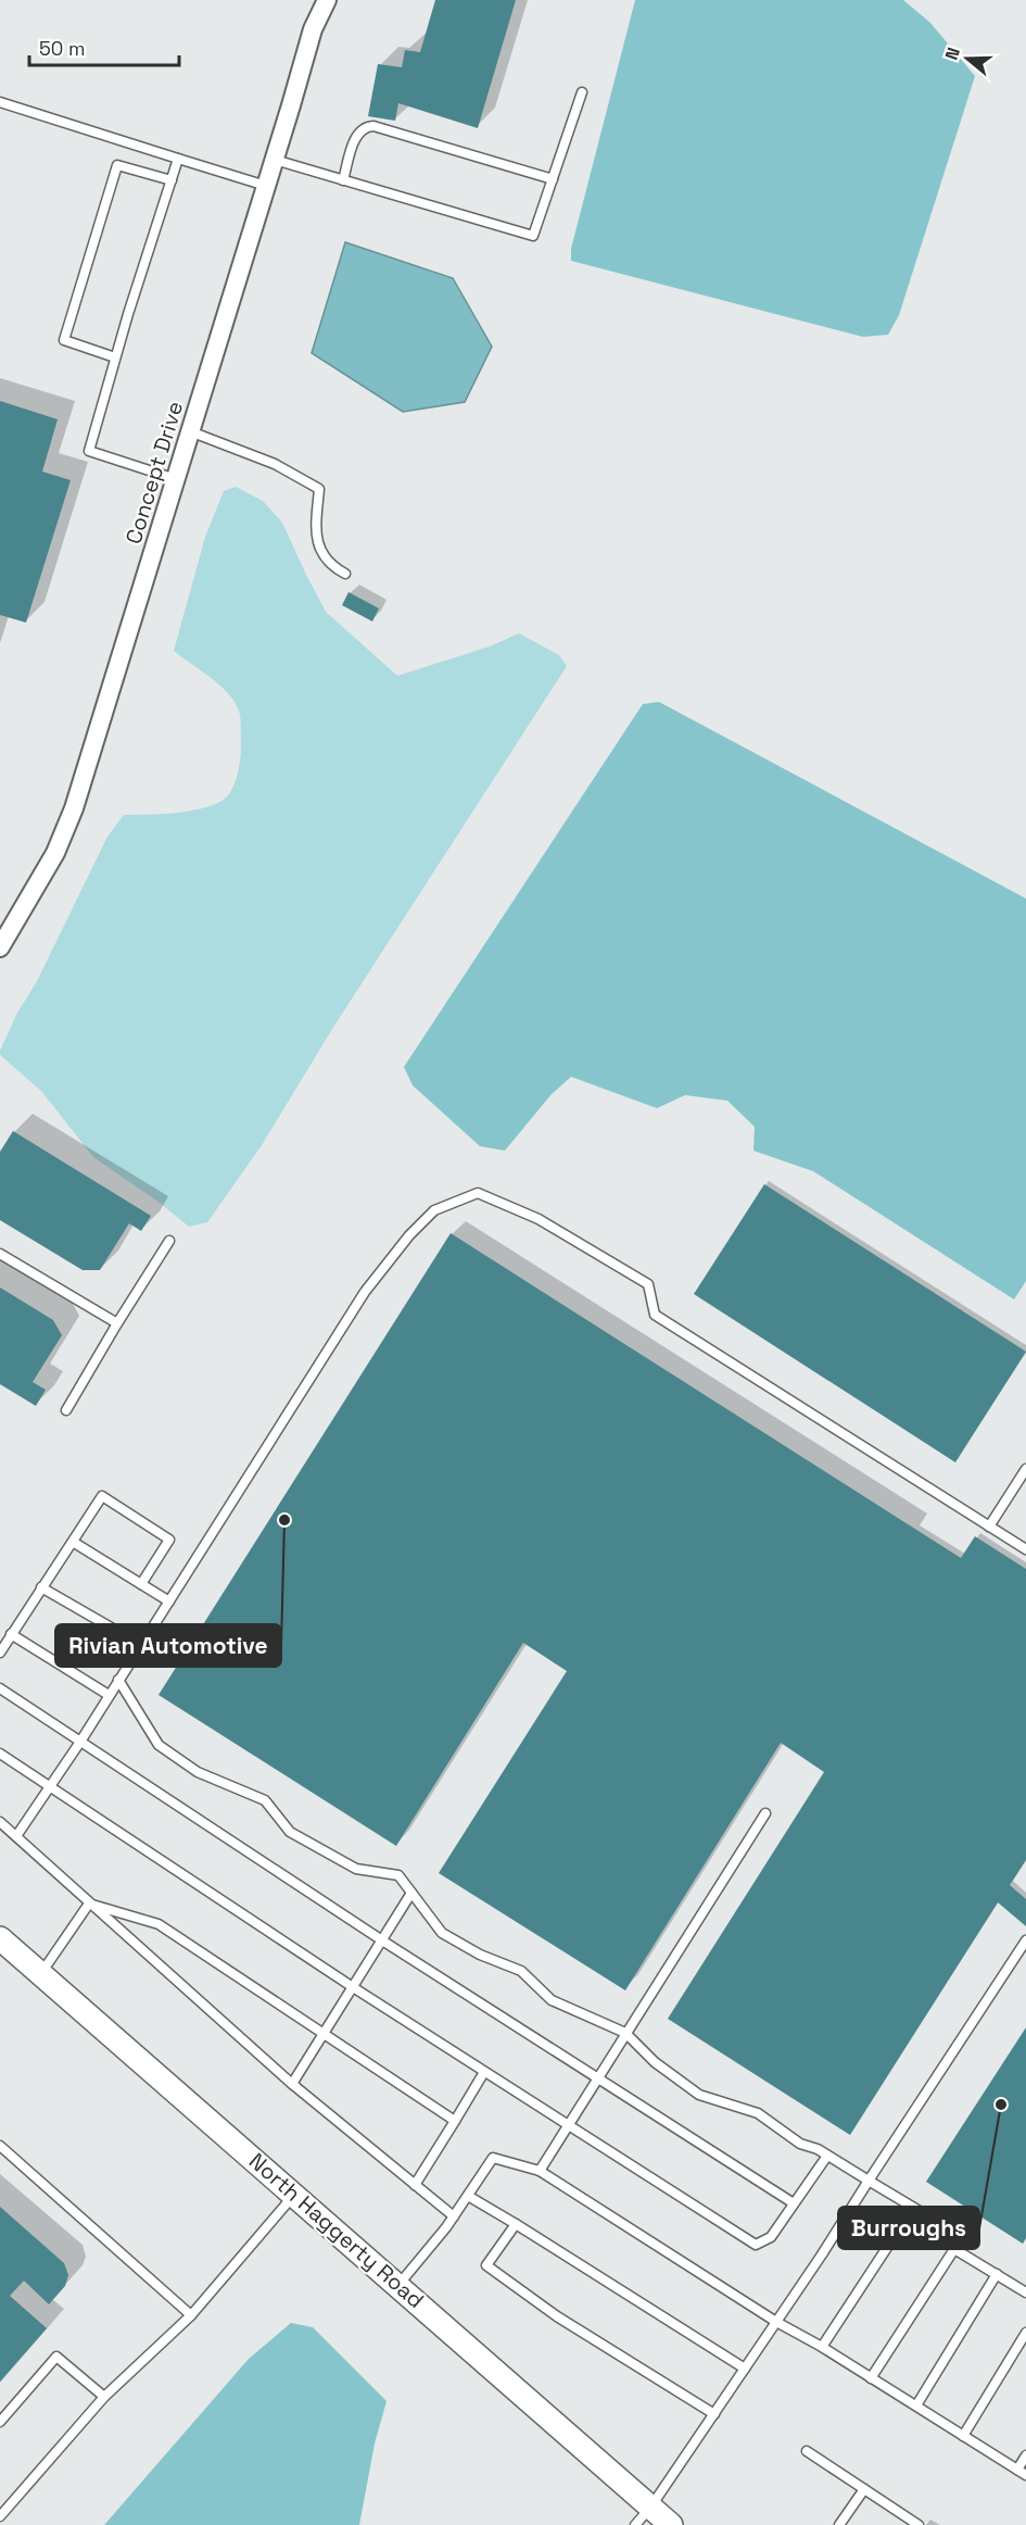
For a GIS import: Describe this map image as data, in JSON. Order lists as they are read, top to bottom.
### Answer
{
  "streets": {
    "street": ["Concept Drive", "North Haggerty Road"]
  },
  "places": ["Rivian Automotive", "Burroughs"],
  "scale_bar": "50 m",
  "north": "left"
}
